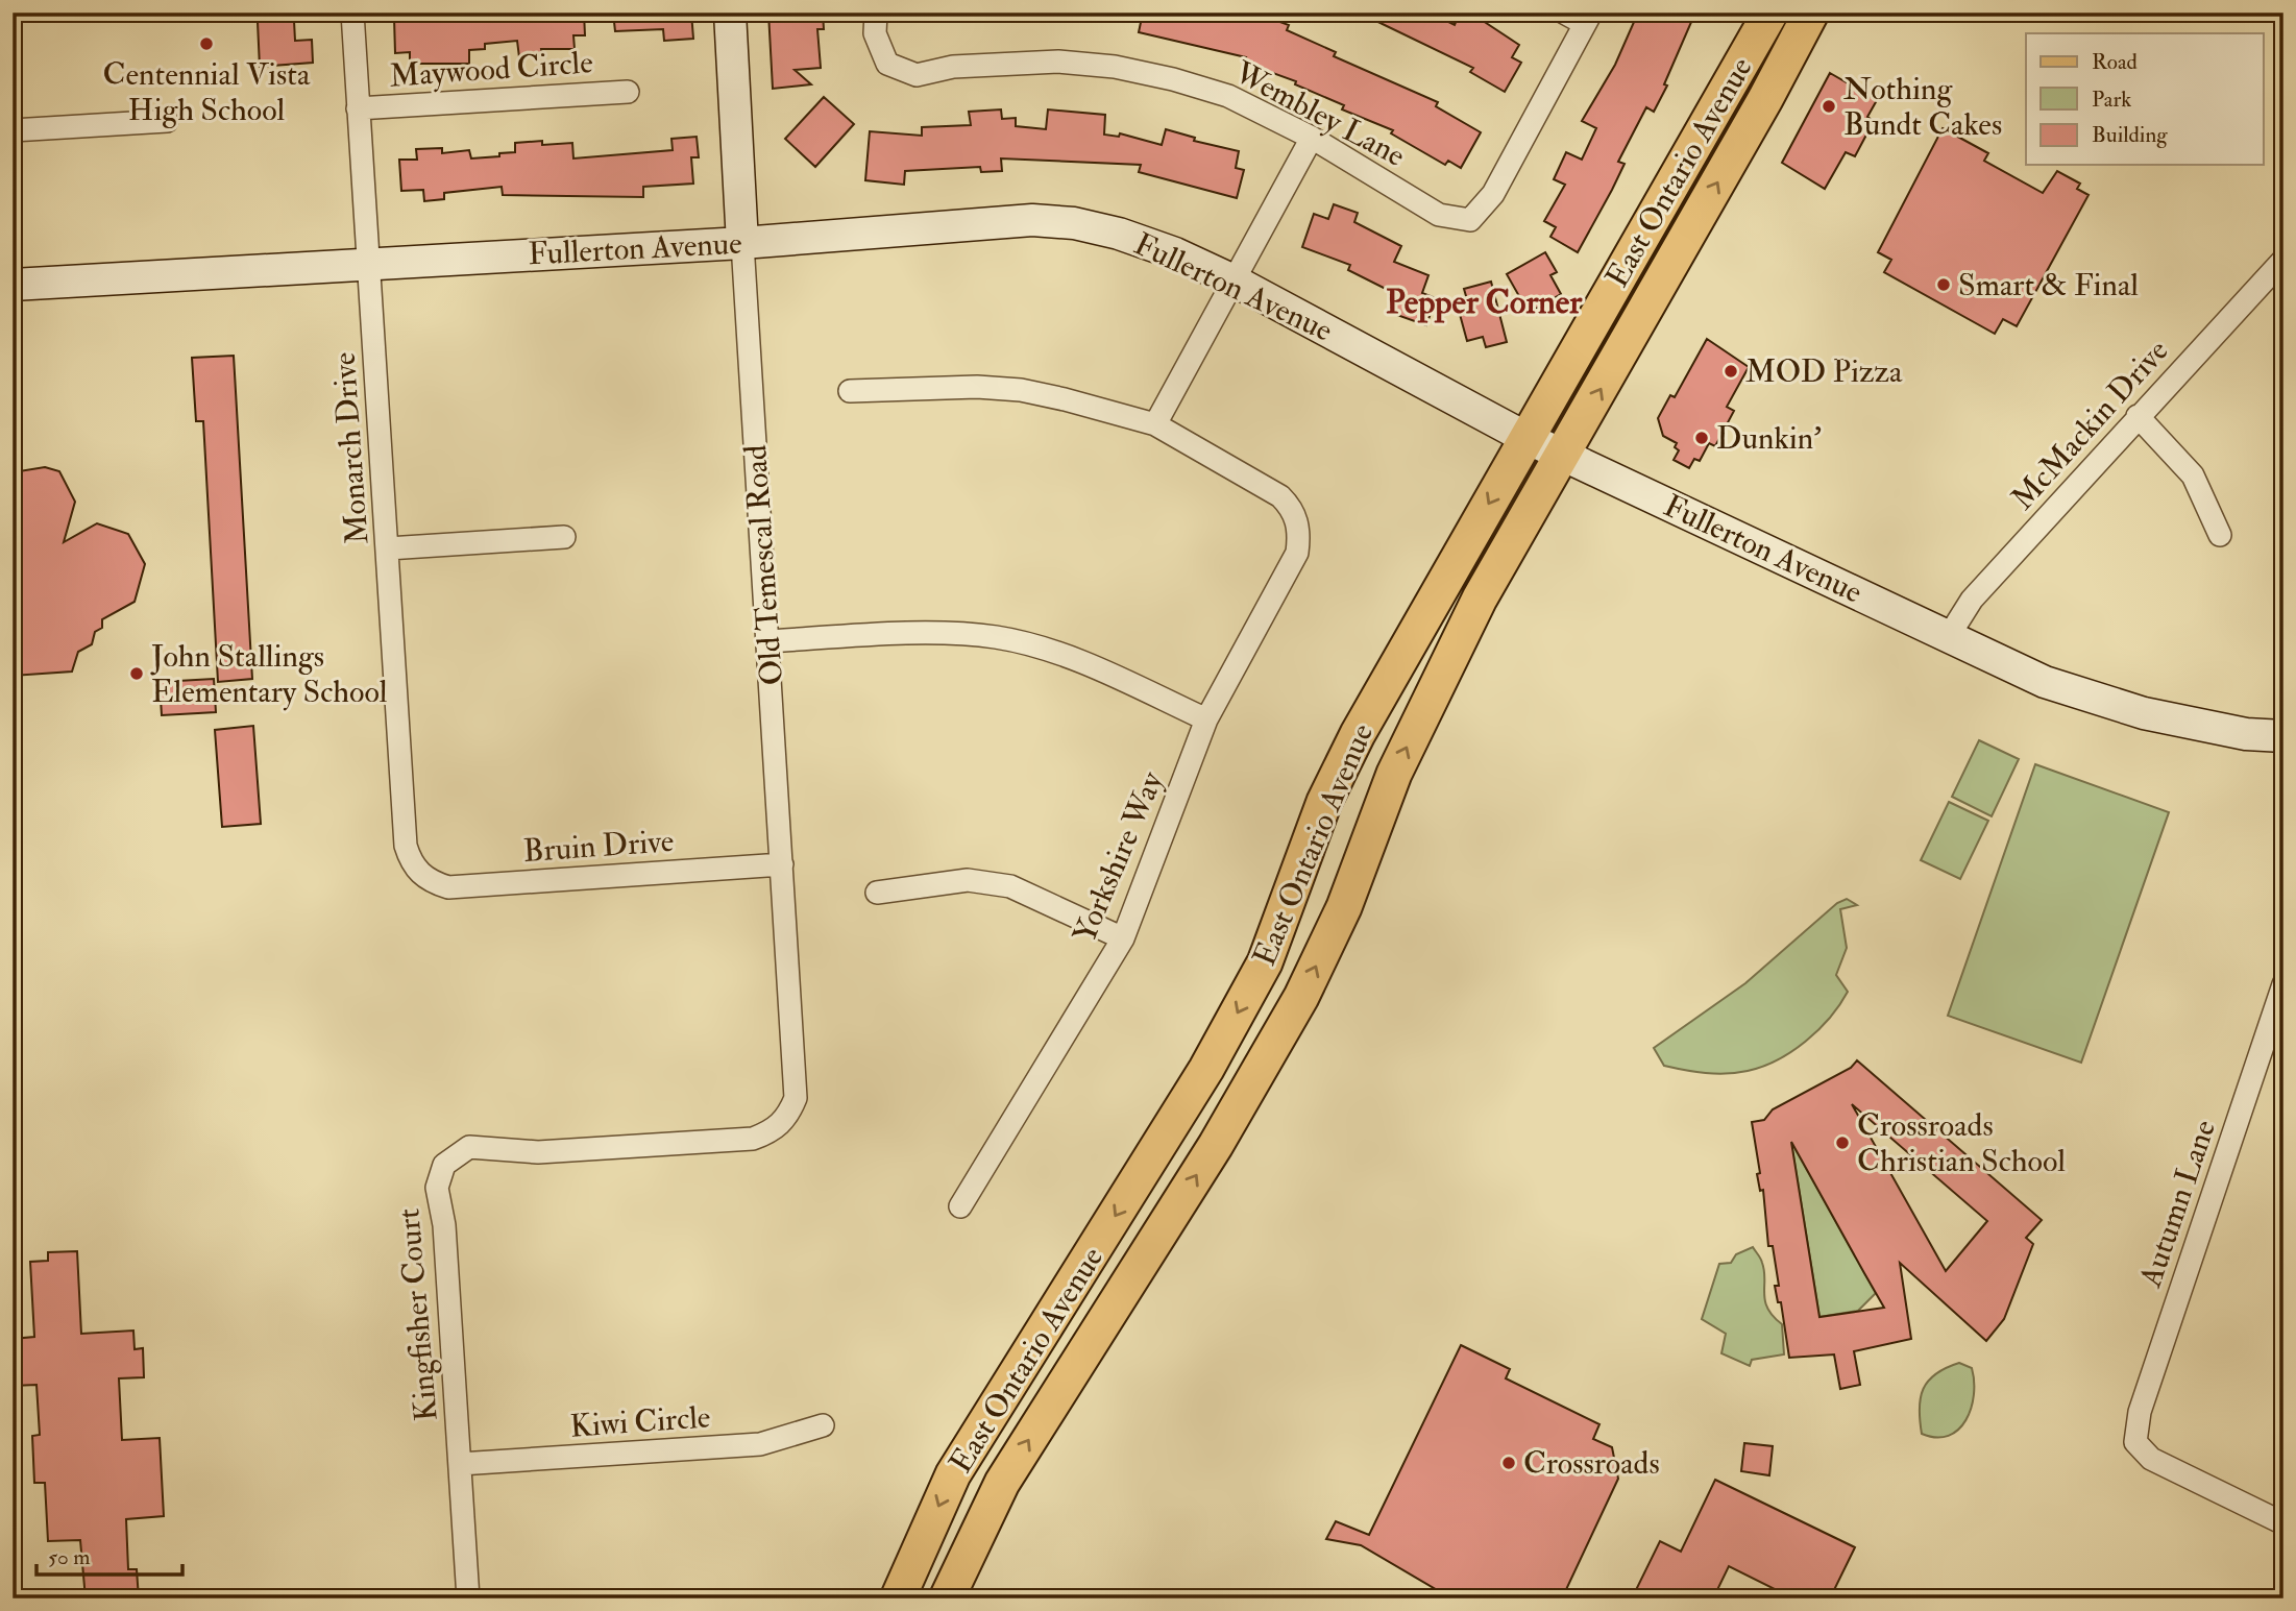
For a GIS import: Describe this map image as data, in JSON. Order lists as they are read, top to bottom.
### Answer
{
  "streets": {
    "main road": ["East Ontario Avenue", "Fullerton Avenue", "Old Temescal Road"],
    "street": [
      "Maywood Circle",
      "Wembley Lane",
      "McMackin Drive",
      "Monarch Drive",
      "Bruin Drive",
      "Yorkshire Way",
      "Autumn Lane",
      "Kingfisher Court",
      "Kiwi Circle"
    ]
  },
  "crossings": [
    ["Maywood Circle", "Monarch Drive"],
    ["East Ontario Avenue", "Fullerton Avenue"],
    ["Fullerton Avenue", "McMackin Drive"],
    ["Fullerton Avenue", "Monarch Drive"],
    ["Fullerton Avenue", "Old Temescal Road"],
    ["Monarch Drive", "Bruin Drive"],
    ["Old Temescal Road", "Bruin Drive"],
    ["Old Temescal Road", "Kingfisher Court"],
    ["Kingfisher Court", "Kiwi Circle"]
  ],
  "districts": ["Pepper Corner"],
  "places": [
    "Centennial Vista High School",
    "Nothing Bundt Cakes",
    "Smart & Final",
    "MOD Pizza",
    "Dunkin'",
    "John Stallings Elementary School",
    "Crossroads Christian School",
    "Crossroads"
  ],
  "legend": ["Road", "Park", "Building"],
  "scale_bar": "50 m"
}
